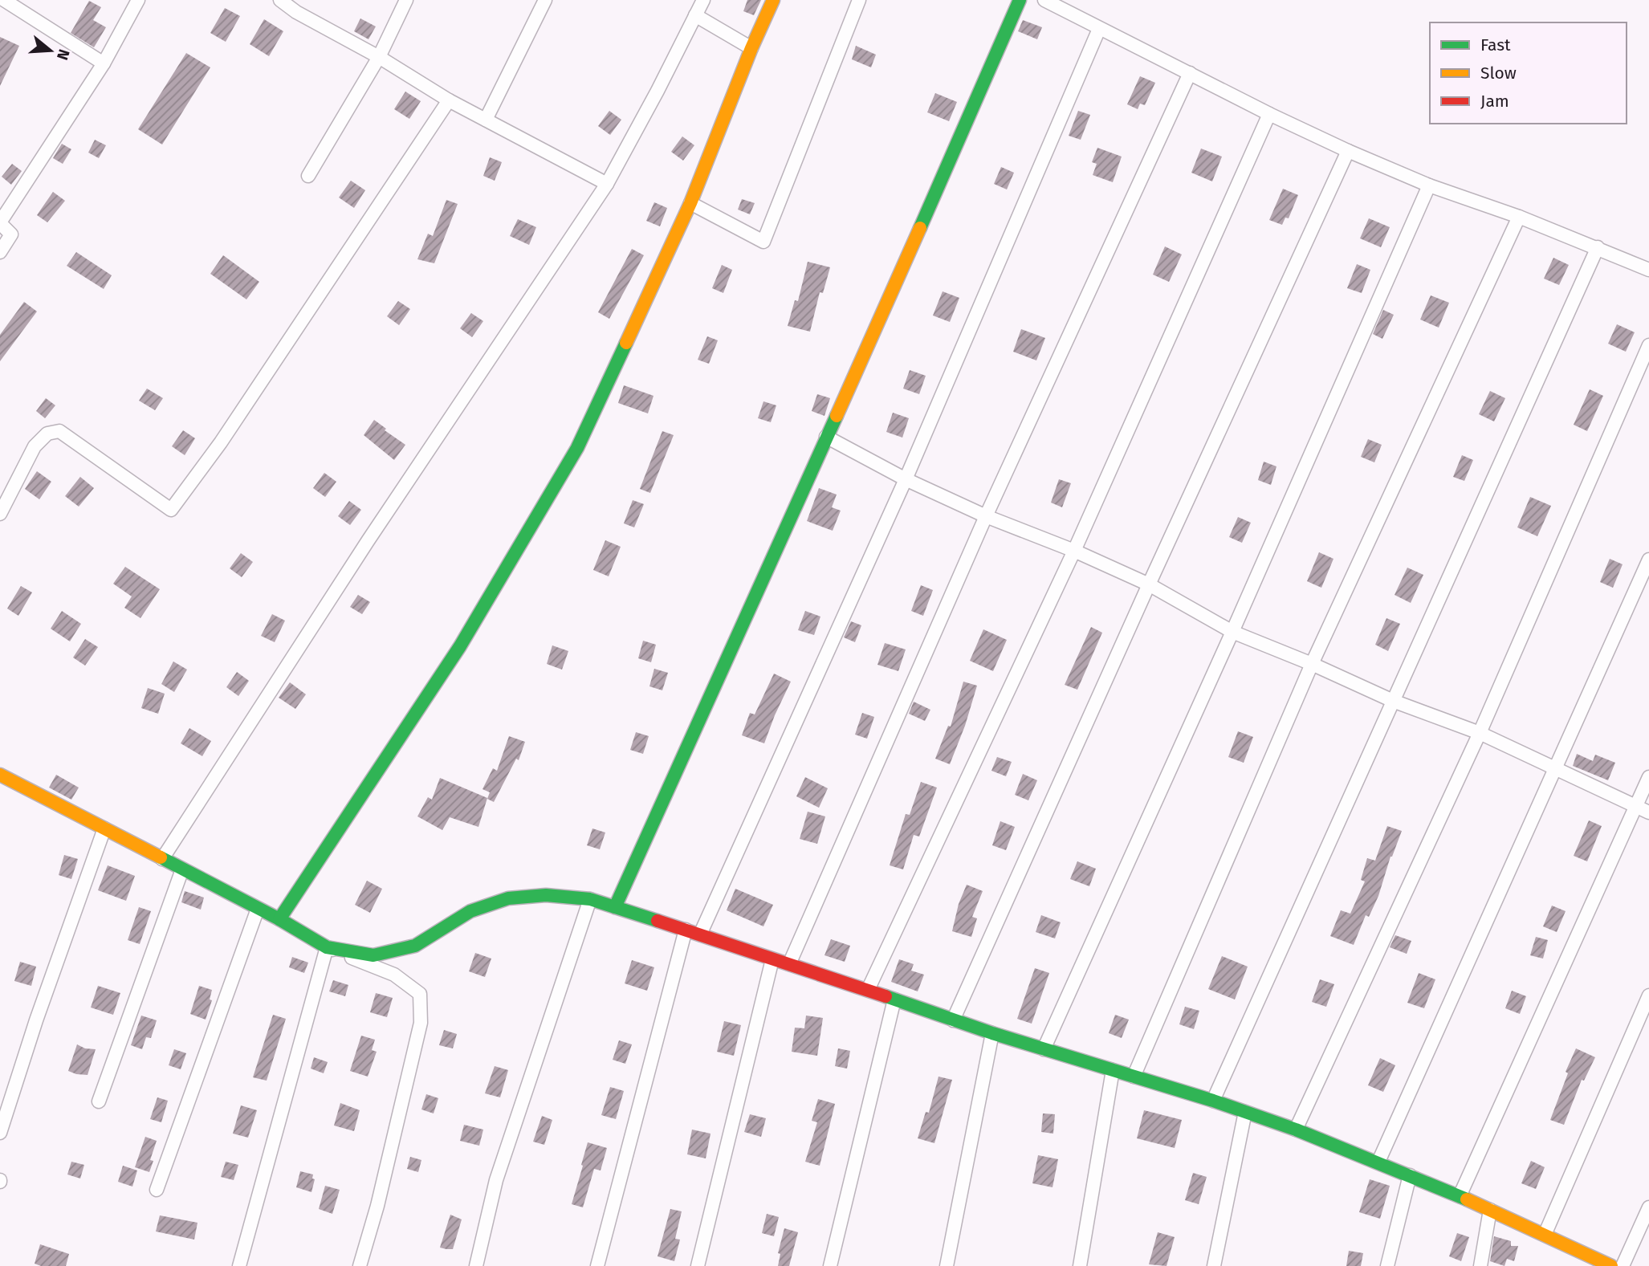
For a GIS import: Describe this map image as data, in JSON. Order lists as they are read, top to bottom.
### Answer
{
  "legend": ["Fast", "Slow", "Jam"],
  "north": "right"
}
